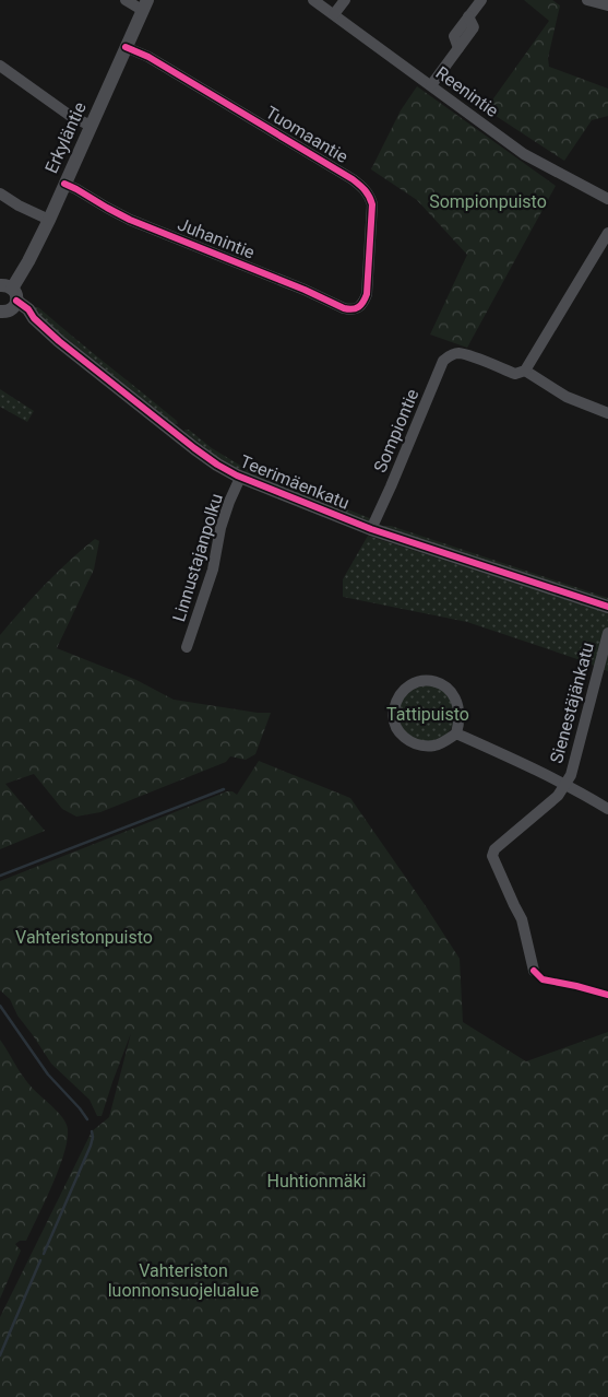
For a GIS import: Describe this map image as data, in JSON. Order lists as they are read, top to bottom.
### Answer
{
  "streets": {
    "street": [
      "Reenintie",
      "Tuomaantie",
      "Erkyläntie",
      "Juhanintie",
      "Sompiontie",
      "Teerimäenkatu",
      "Linnustajanpolku",
      "Sienestäjänkatu"
    ]
  },
  "crossings": [
    ["Tuomaantie", "Erkyläntie"],
    ["Tuomaantie", "Juhanintie"],
    ["Erkyläntie", "Juhanintie"],
    ["Erkyläntie", "Teerimäenkatu"],
    ["Sompiontie", "Teerimäenkatu"],
    ["Teerimäenkatu", "Linnustajanpolku"]
  ],
  "parks": [
    "Sompionpuisto",
    "Tattipuisto",
    "Vahteristonpuisto",
    "Huhtionmäki",
    "Vahteriston luonnonsuojelualue"
  ]
}
